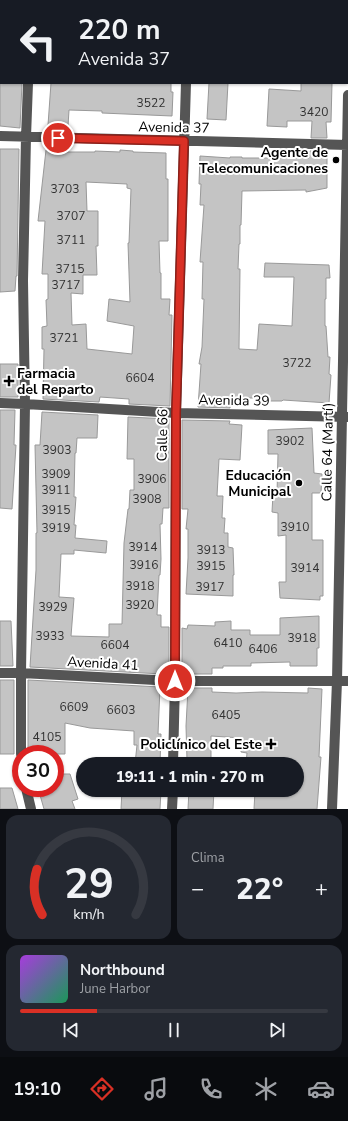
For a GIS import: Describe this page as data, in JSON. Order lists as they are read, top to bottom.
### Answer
{
  "streets": {
    "street": [
      "Avenida 37",
      "Avenida 39",
      "Calle 66",
      "Calle 64 (Martí)",
      "Avenida 41"
    ]
  },
  "crossings": [
    ["Avenida 37", "Calle 66"],
    ["Avenida 37", "Calle 64 (Martí)"],
    ["Avenida 39", "Calle 66"],
    ["Avenida 39", "Calle 64 (Martí)"],
    ["Calle 66", "Avenida 41"],
    ["Calle 64 (Martí)", "Avenida 41"]
  ],
  "places": {
    "other": ["Agente de Telecomunicaciones", "Educación Municipal"],
    "health": ["Farmacia del Reparto", "Policlínico del Este"]
  },
  "house_numbers": [
    "3522",
    "3420",
    "3703",
    "3707",
    "3711",
    "3715",
    "3717",
    "3721",
    "3722",
    "6604",
    "3902",
    "3903",
    "3909",
    "3906",
    "3911",
    "3908",
    "3915",
    "3910",
    "3919",
    "3914",
    "3913",
    "3916",
    "3915",
    "3914",
    "3918",
    "3917",
    "3920",
    "3929",
    "3933",
    "3918",
    "6410",
    "6604",
    "6406",
    "6609",
    "6603",
    "6405",
    "4105"
  ],
  "page": {
    "turn": ["220 m", "Avenida 37"],
    "limit": "30",
    "trip": "19:11 · 1 min · 270 m",
    "tile": "Clima",
    "heat": ["−", "22°", "+"],
    "song": ["Northbound", "June Harbor"],
    "tabs": "19:10",
    "gauge": ["29", "km/h"]
  }
}
